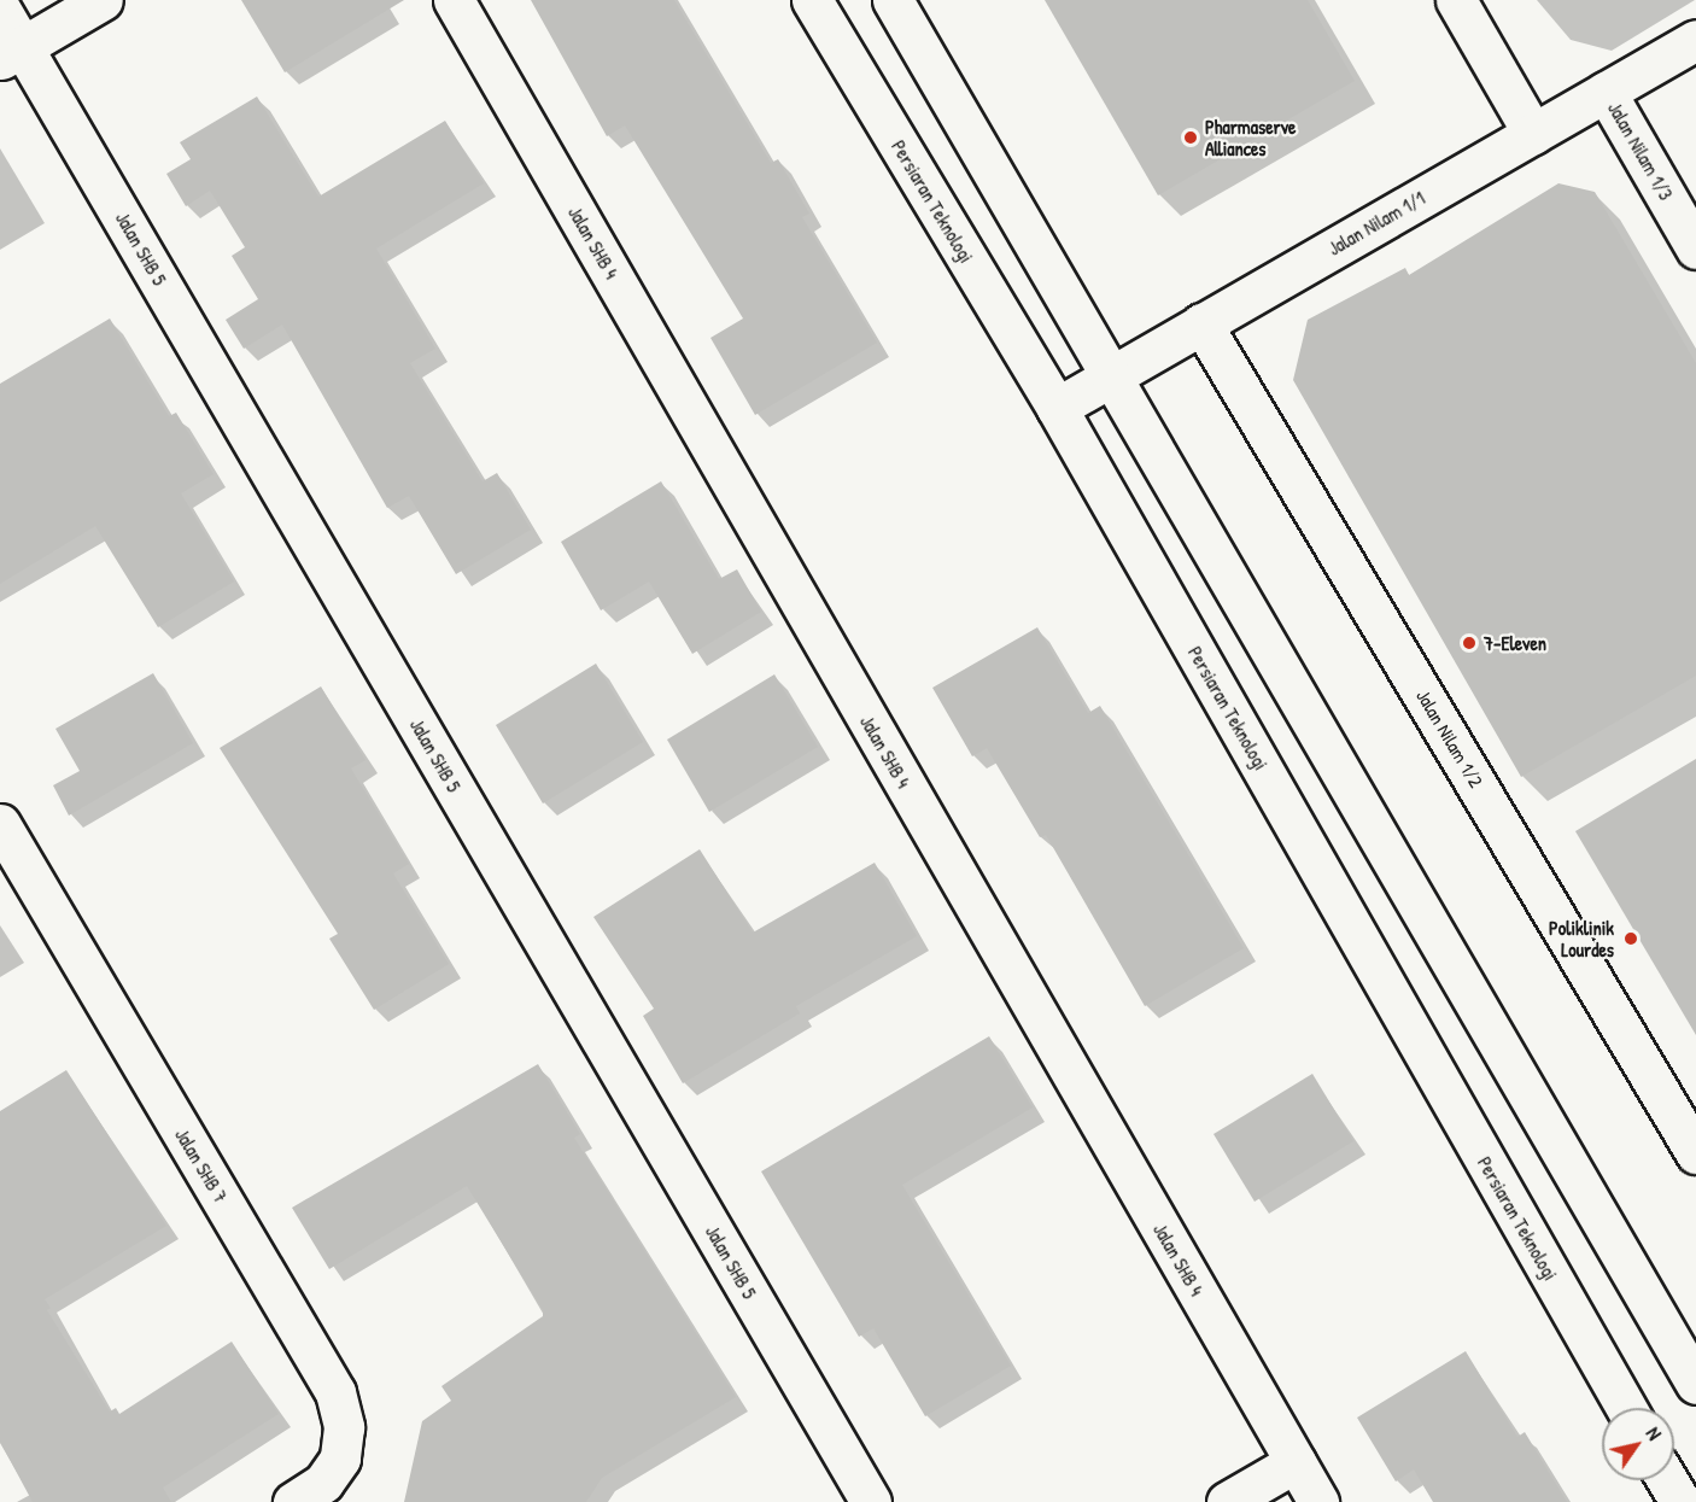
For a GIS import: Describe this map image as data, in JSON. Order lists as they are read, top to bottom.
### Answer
{
  "streets": {
    "street": [
      "Jalan Nilam 1/3",
      "Persiaran Teknologi",
      "Jalan Nilam 1/1",
      "Jalan SHB 4",
      "Jalan SHB 5",
      "Jalan Nilam 1/2",
      "Jalan SHB 7"
    ]
  },
  "crossings": [
    ["Jalan Nilam 1/3", "Jalan Nilam 1/1"],
    ["Persiaran Teknologi", "Jalan Nilam 1/1"],
    ["Jalan Nilam 1/1", "Jalan Nilam 1/2"]
  ],
  "places": ["Pharmaserve Alliances", "7-Eleven", "Poliklinik Lourdes"],
  "north": "top right"
}
